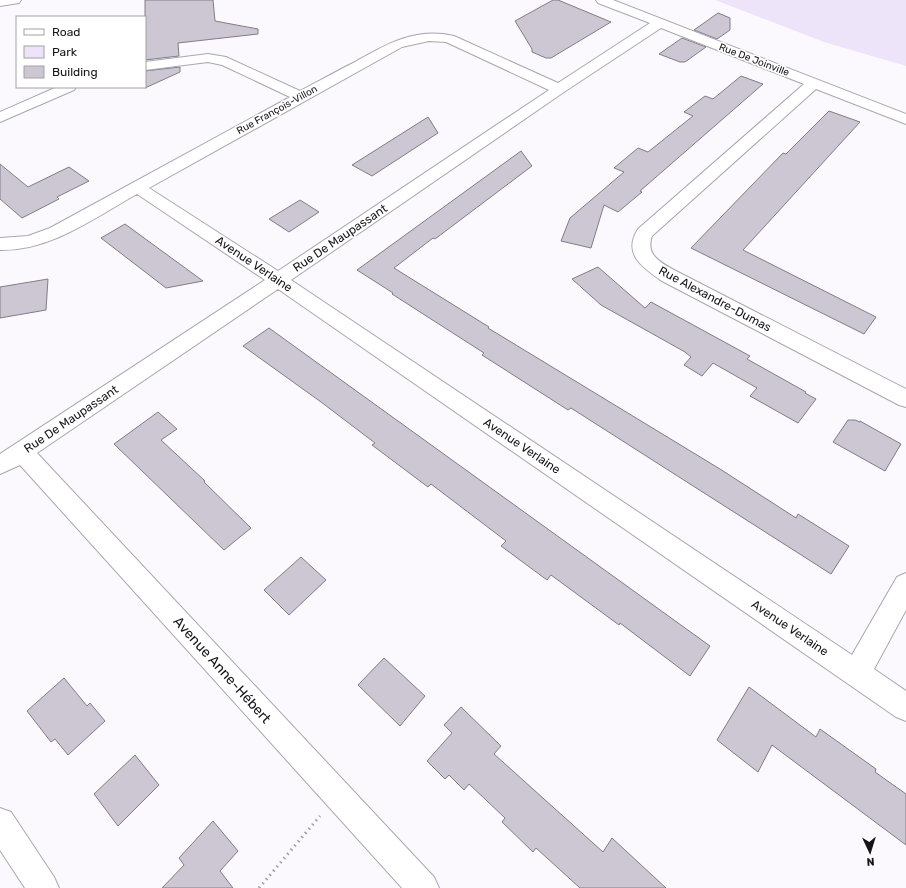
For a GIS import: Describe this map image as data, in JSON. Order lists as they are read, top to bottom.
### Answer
{
  "streets": {
    "street": [
      "Rue De Joinville",
      "Rue François-Villon",
      "Rue De Maupassant",
      "Avenue Verlaine",
      "Rue Alexandre-Dumas",
      "Avenue Anne-Hébert"
    ]
  },
  "crossings": [
    ["Rue De Joinville", "Rue De Maupassant"],
    ["Rue De Joinville", "Rue Alexandre-Dumas"],
    ["Rue François-Villon", "Rue De Maupassant"],
    ["Rue François-Villon", "Avenue Verlaine"],
    ["Rue De Maupassant", "Avenue Verlaine"],
    ["Rue De Maupassant", "Avenue Anne-Hébert"]
  ],
  "legend": ["Road", "Park", "Building"],
  "north": "bottom"
}
